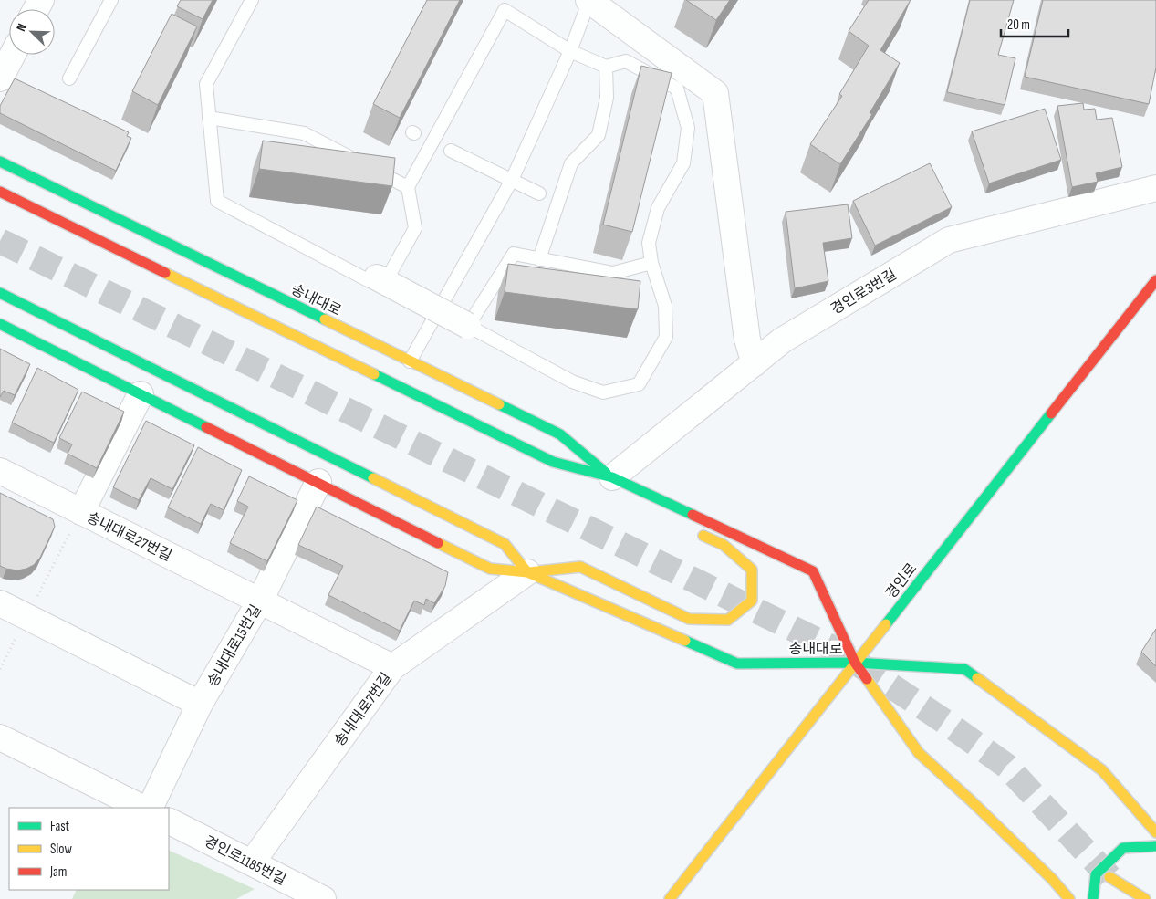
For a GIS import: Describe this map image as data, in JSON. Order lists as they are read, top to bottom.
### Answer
{
  "streets": {
    "street": [
      "경인로3번길",
      "송내대로",
      "송내대로27번길",
      "경인로",
      "송내대로15번길",
      "송내대로7번길",
      "경인로1185번길"
    ]
  },
  "crossings": [
    ["경인로3번길", "송내대로"],
    ["송내대로", "경인로"],
    ["송내대로", "송내대로15번길"],
    ["송내대로", "송내대로7번길"],
    ["송내대로27번길", "송내대로15번길"],
    ["송내대로27번길", "송내대로7번길"],
    ["송내대로7번길", "경인로1185번길"]
  ],
  "legend": ["Fast", "Slow", "Jam"],
  "scale_bar": "20 m",
  "north": "top left"
}
